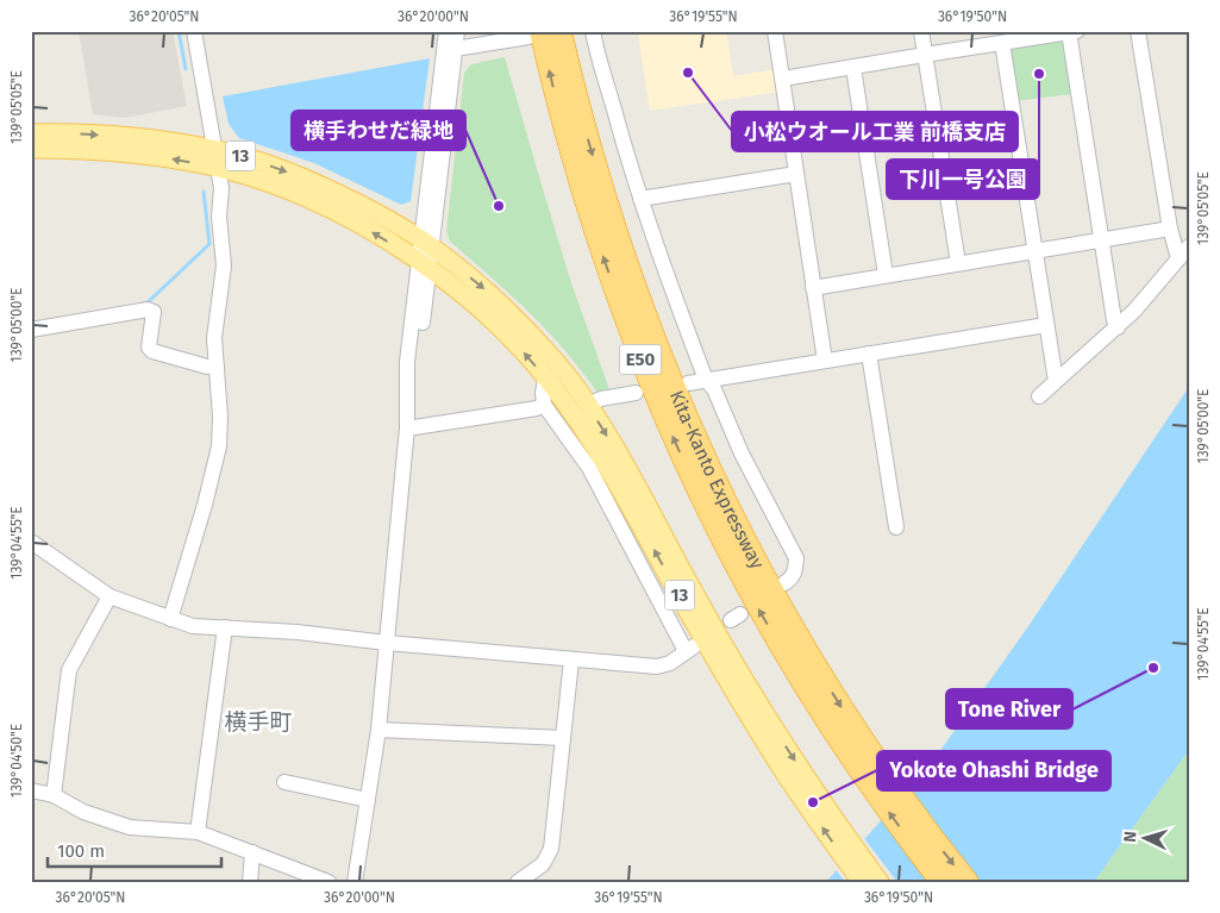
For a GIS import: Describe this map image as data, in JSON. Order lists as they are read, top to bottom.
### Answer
{
  "streets": {
    "highway": ["E50", "Kita-Kanto Expressway"],
    "main road": ["13"]
  },
  "districts": ["横手町"],
  "places": [
    "小松ウオール工業 前橋支店",
    "下川一号公園",
    "横手わせだ緑地",
    "Tone River",
    "Yokote Ohashi Bridge"
  ],
  "scale_bar": "100 m",
  "north": "left",
  "coordinates": [
    "36°20'05\"N",
    "36°20'00\"N",
    "36°19'55\"N",
    "36°19'50\"N",
    "139°05'05\"E",
    "139°05'00\"E",
    "139°04'55\"E",
    "139°04'50\"E"
  ]
}
